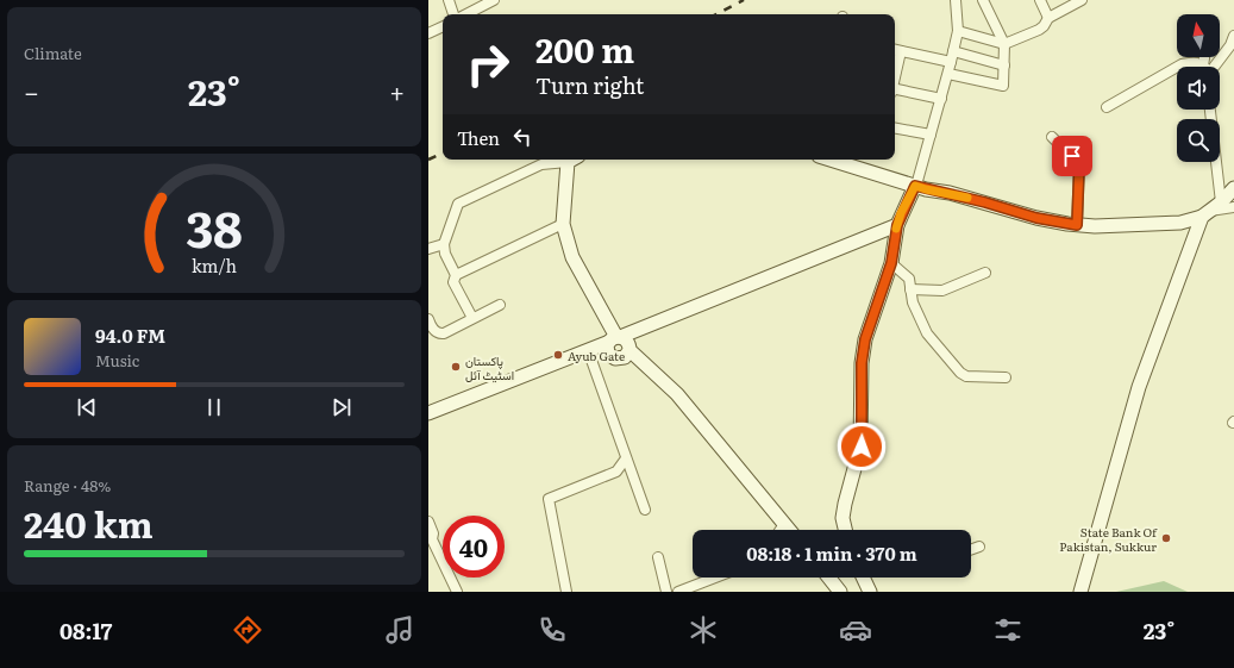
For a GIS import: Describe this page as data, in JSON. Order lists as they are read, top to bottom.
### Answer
{
  "places": ["Ayub Gate", "پاکستان اسٹیٹ آئل", "State Bank Of Pakistan, Sukkur"],
  "north": "top",
  "page": {
    "tile": [
      "Climate",
      ["Range · 48%", "240 km"]
    ],
    "turn": ["200 m", "Turn right"],
    "heat": ["−", "23°", "+"],
    "then": "Then",
    "song": ["94.0 FM", "Music"],
    "limit": "40",
    "trip": "08:18 · 1 min · 370 m",
    "tabs": ["08:17", "23°"],
    "gauge": ["38", "km/h"]
  }
}
